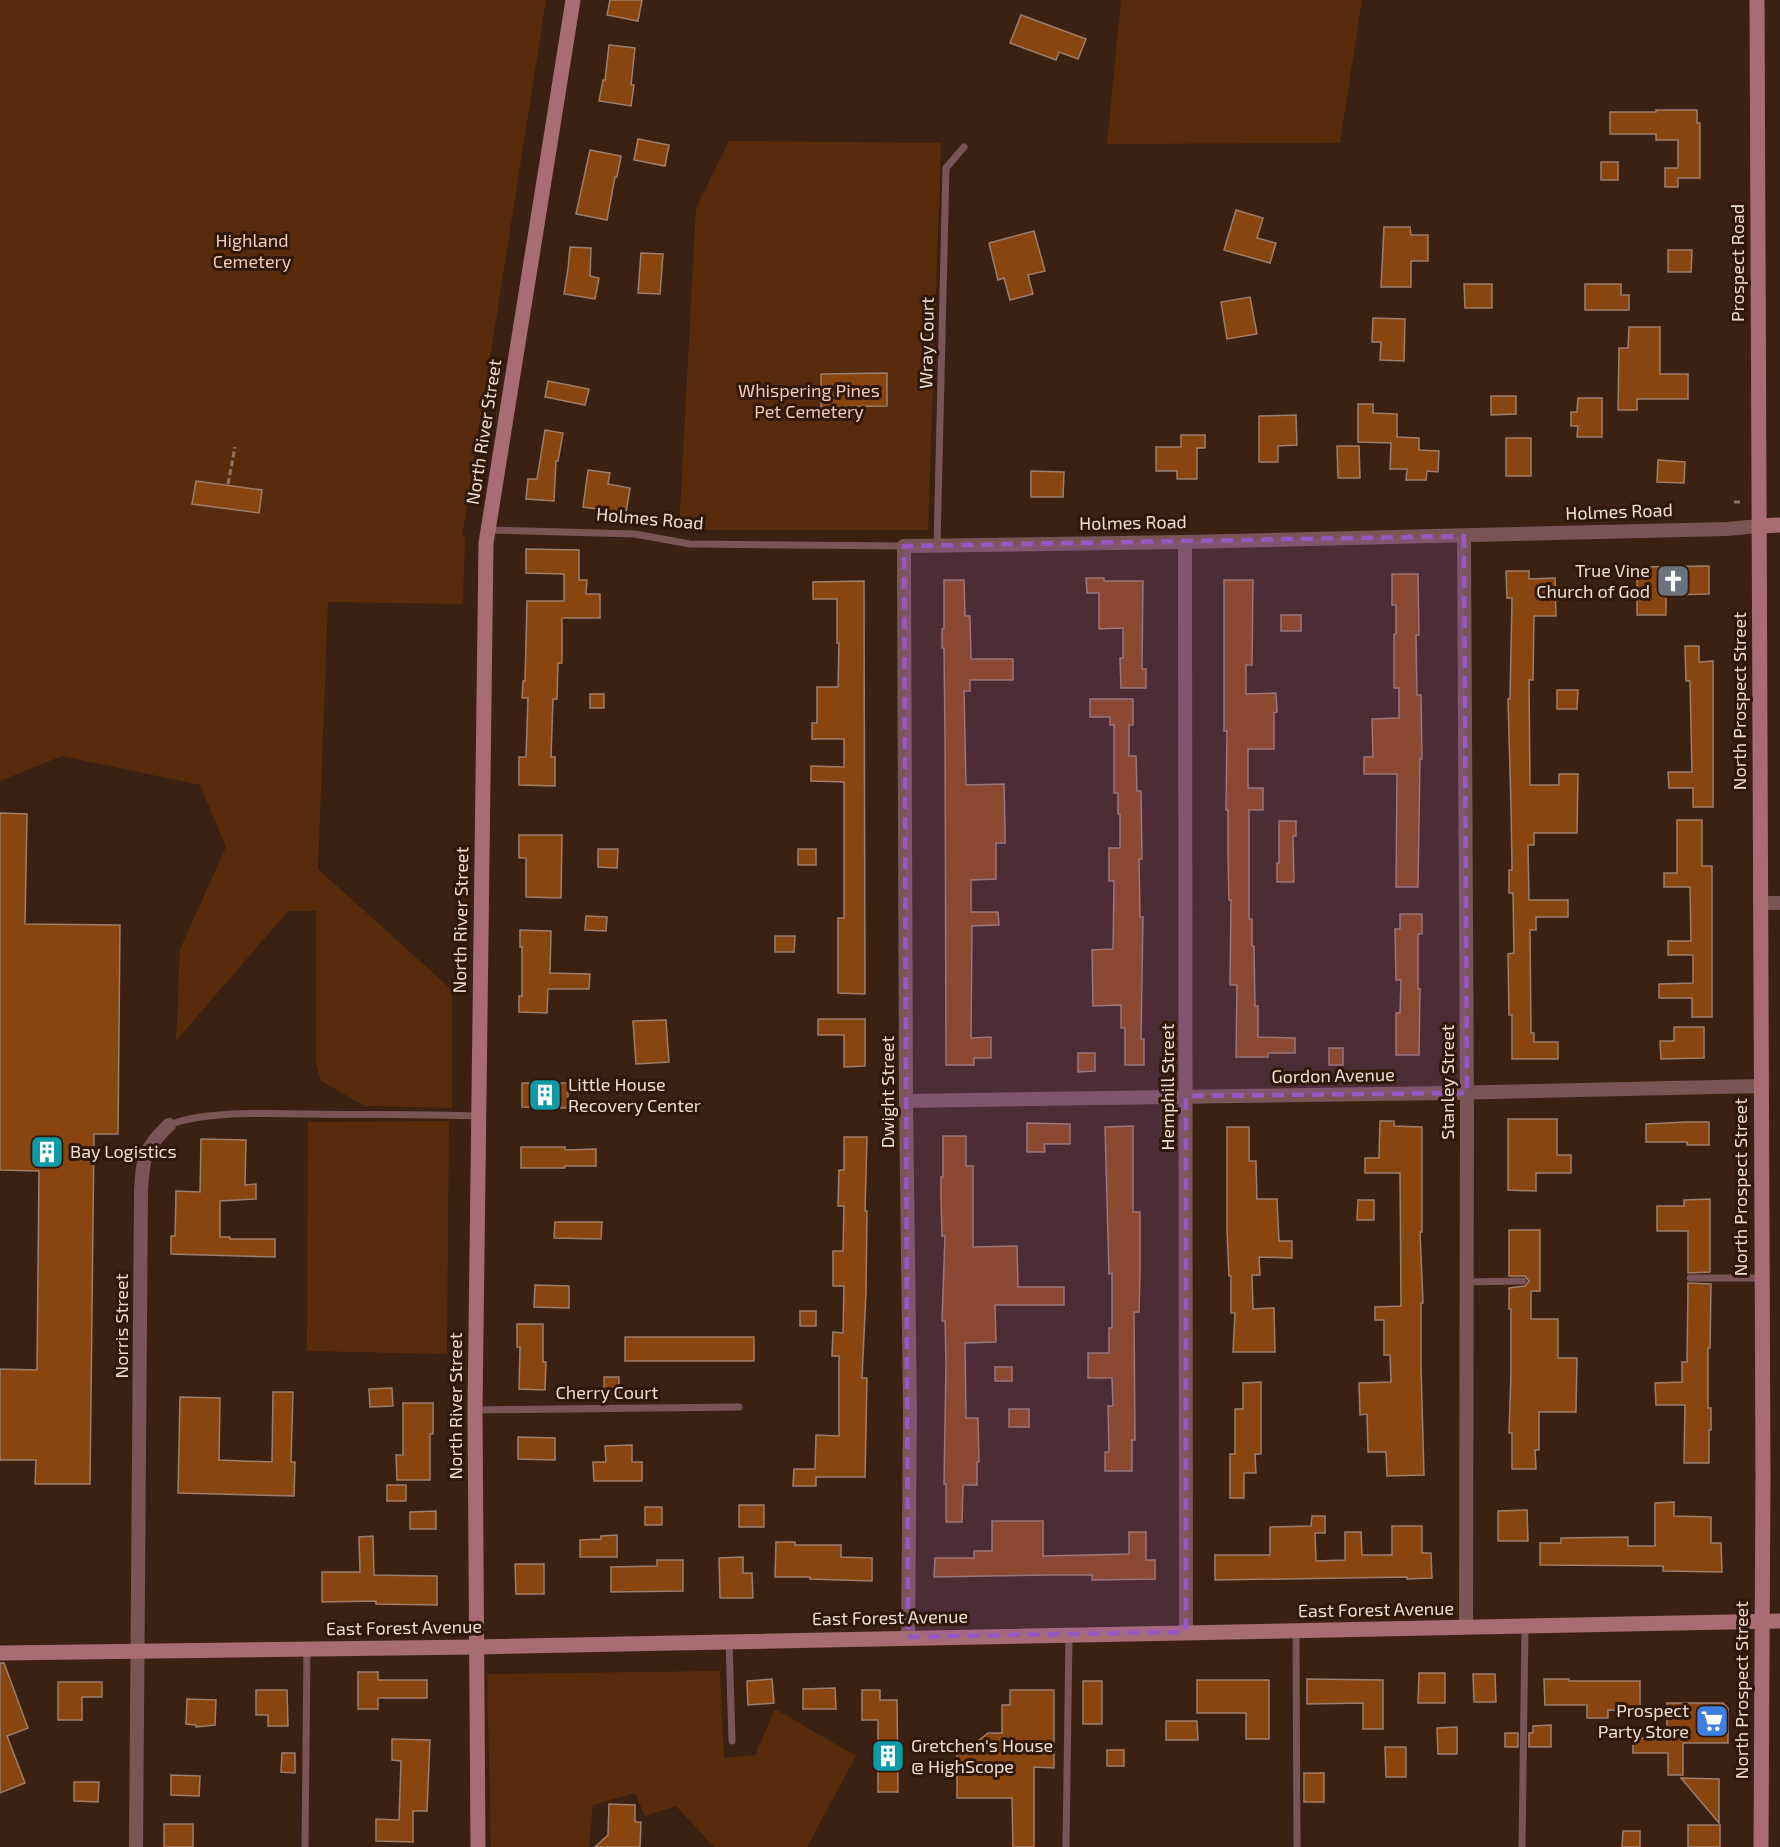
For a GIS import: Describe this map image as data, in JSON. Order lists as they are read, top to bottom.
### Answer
{
  "streets": {
    "main road": [
      "Prospect Road",
      "North River Street",
      "Holmes Road",
      "North Prospect Street",
      "East Forest Avenue"
    ],
    "street": [
      "Gordon Avenue",
      "Stanley Street",
      "Hemphill Street",
      "Dwight Street",
      "Norris Street"
    ],
    "lane": ["Wray Court", "Cherry Court"]
  },
  "crossings": [
    ["Prospect Road", "Holmes Road"],
    ["Prospect Road", "North Prospect Street"],
    ["Wray Court", "Holmes Road"],
    ["North River Street", "Holmes Road"],
    ["North River Street", "Norris Street"],
    ["North River Street", "Cherry Court"],
    ["North River Street", "East Forest Avenue"],
    ["Holmes Road", "North Prospect Street"],
    ["Holmes Road", "Stanley Street"],
    ["Holmes Road", "Hemphill Street"],
    ["Holmes Road", "Dwight Street"],
    ["North Prospect Street", "Gordon Avenue"],
    ["North Prospect Street", "East Forest Avenue"],
    ["Gordon Avenue", "Stanley Street"],
    ["Gordon Avenue", "Hemphill Street"],
    ["Gordon Avenue", "Dwight Street"],
    ["Stanley Street", "East Forest Avenue"],
    ["Hemphill Street", "East Forest Avenue"],
    ["Dwight Street", "East Forest Avenue"],
    ["Norris Street", "East Forest Avenue"]
  ],
  "parks": ["Highland Cemetery", "Whispering Pines Pet Cemetery"],
  "places": {
    "church": ["True Vine Church of God"],
    "building": ["Little House Recovery Center", "Bay Logistics", "Gretchen's House @ HighScope"],
    "supermarket": ["Prospect Party Store"]
  }
}
